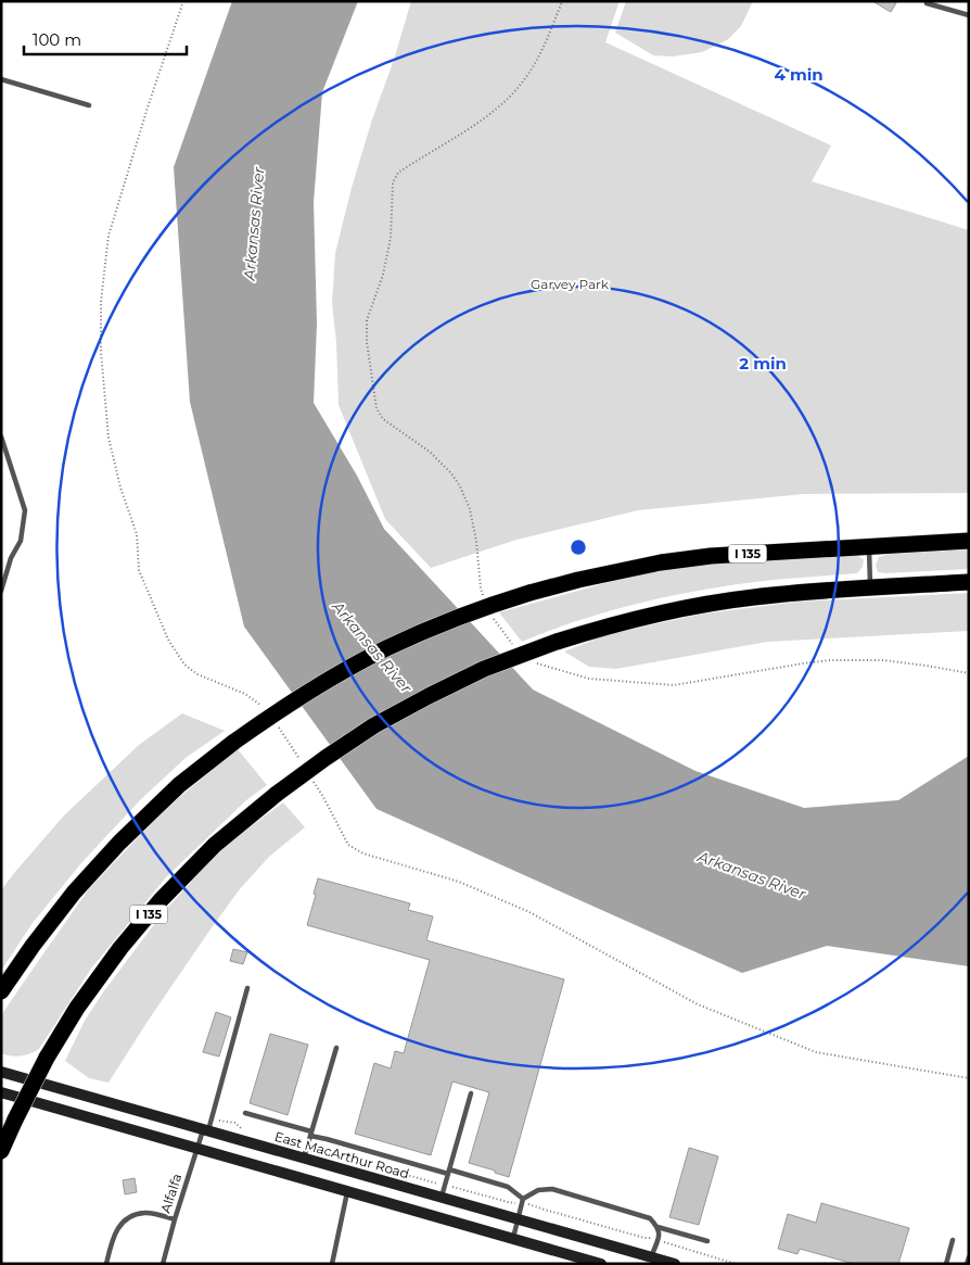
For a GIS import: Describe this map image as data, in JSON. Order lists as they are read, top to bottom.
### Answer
{
  "streets": {
    "highway": ["I 135"],
    "street": ["East MacArthur Road"],
    "lane": ["Alfalfa"]
  },
  "crossings": [
    ["East MacArthur Road", "Alfalfa"]
  ],
  "water": ["Arkansas River"],
  "parks": ["Garvey Park"],
  "scale_bar": "100 m",
  "rings": ["4 min", "2 min"]
}
